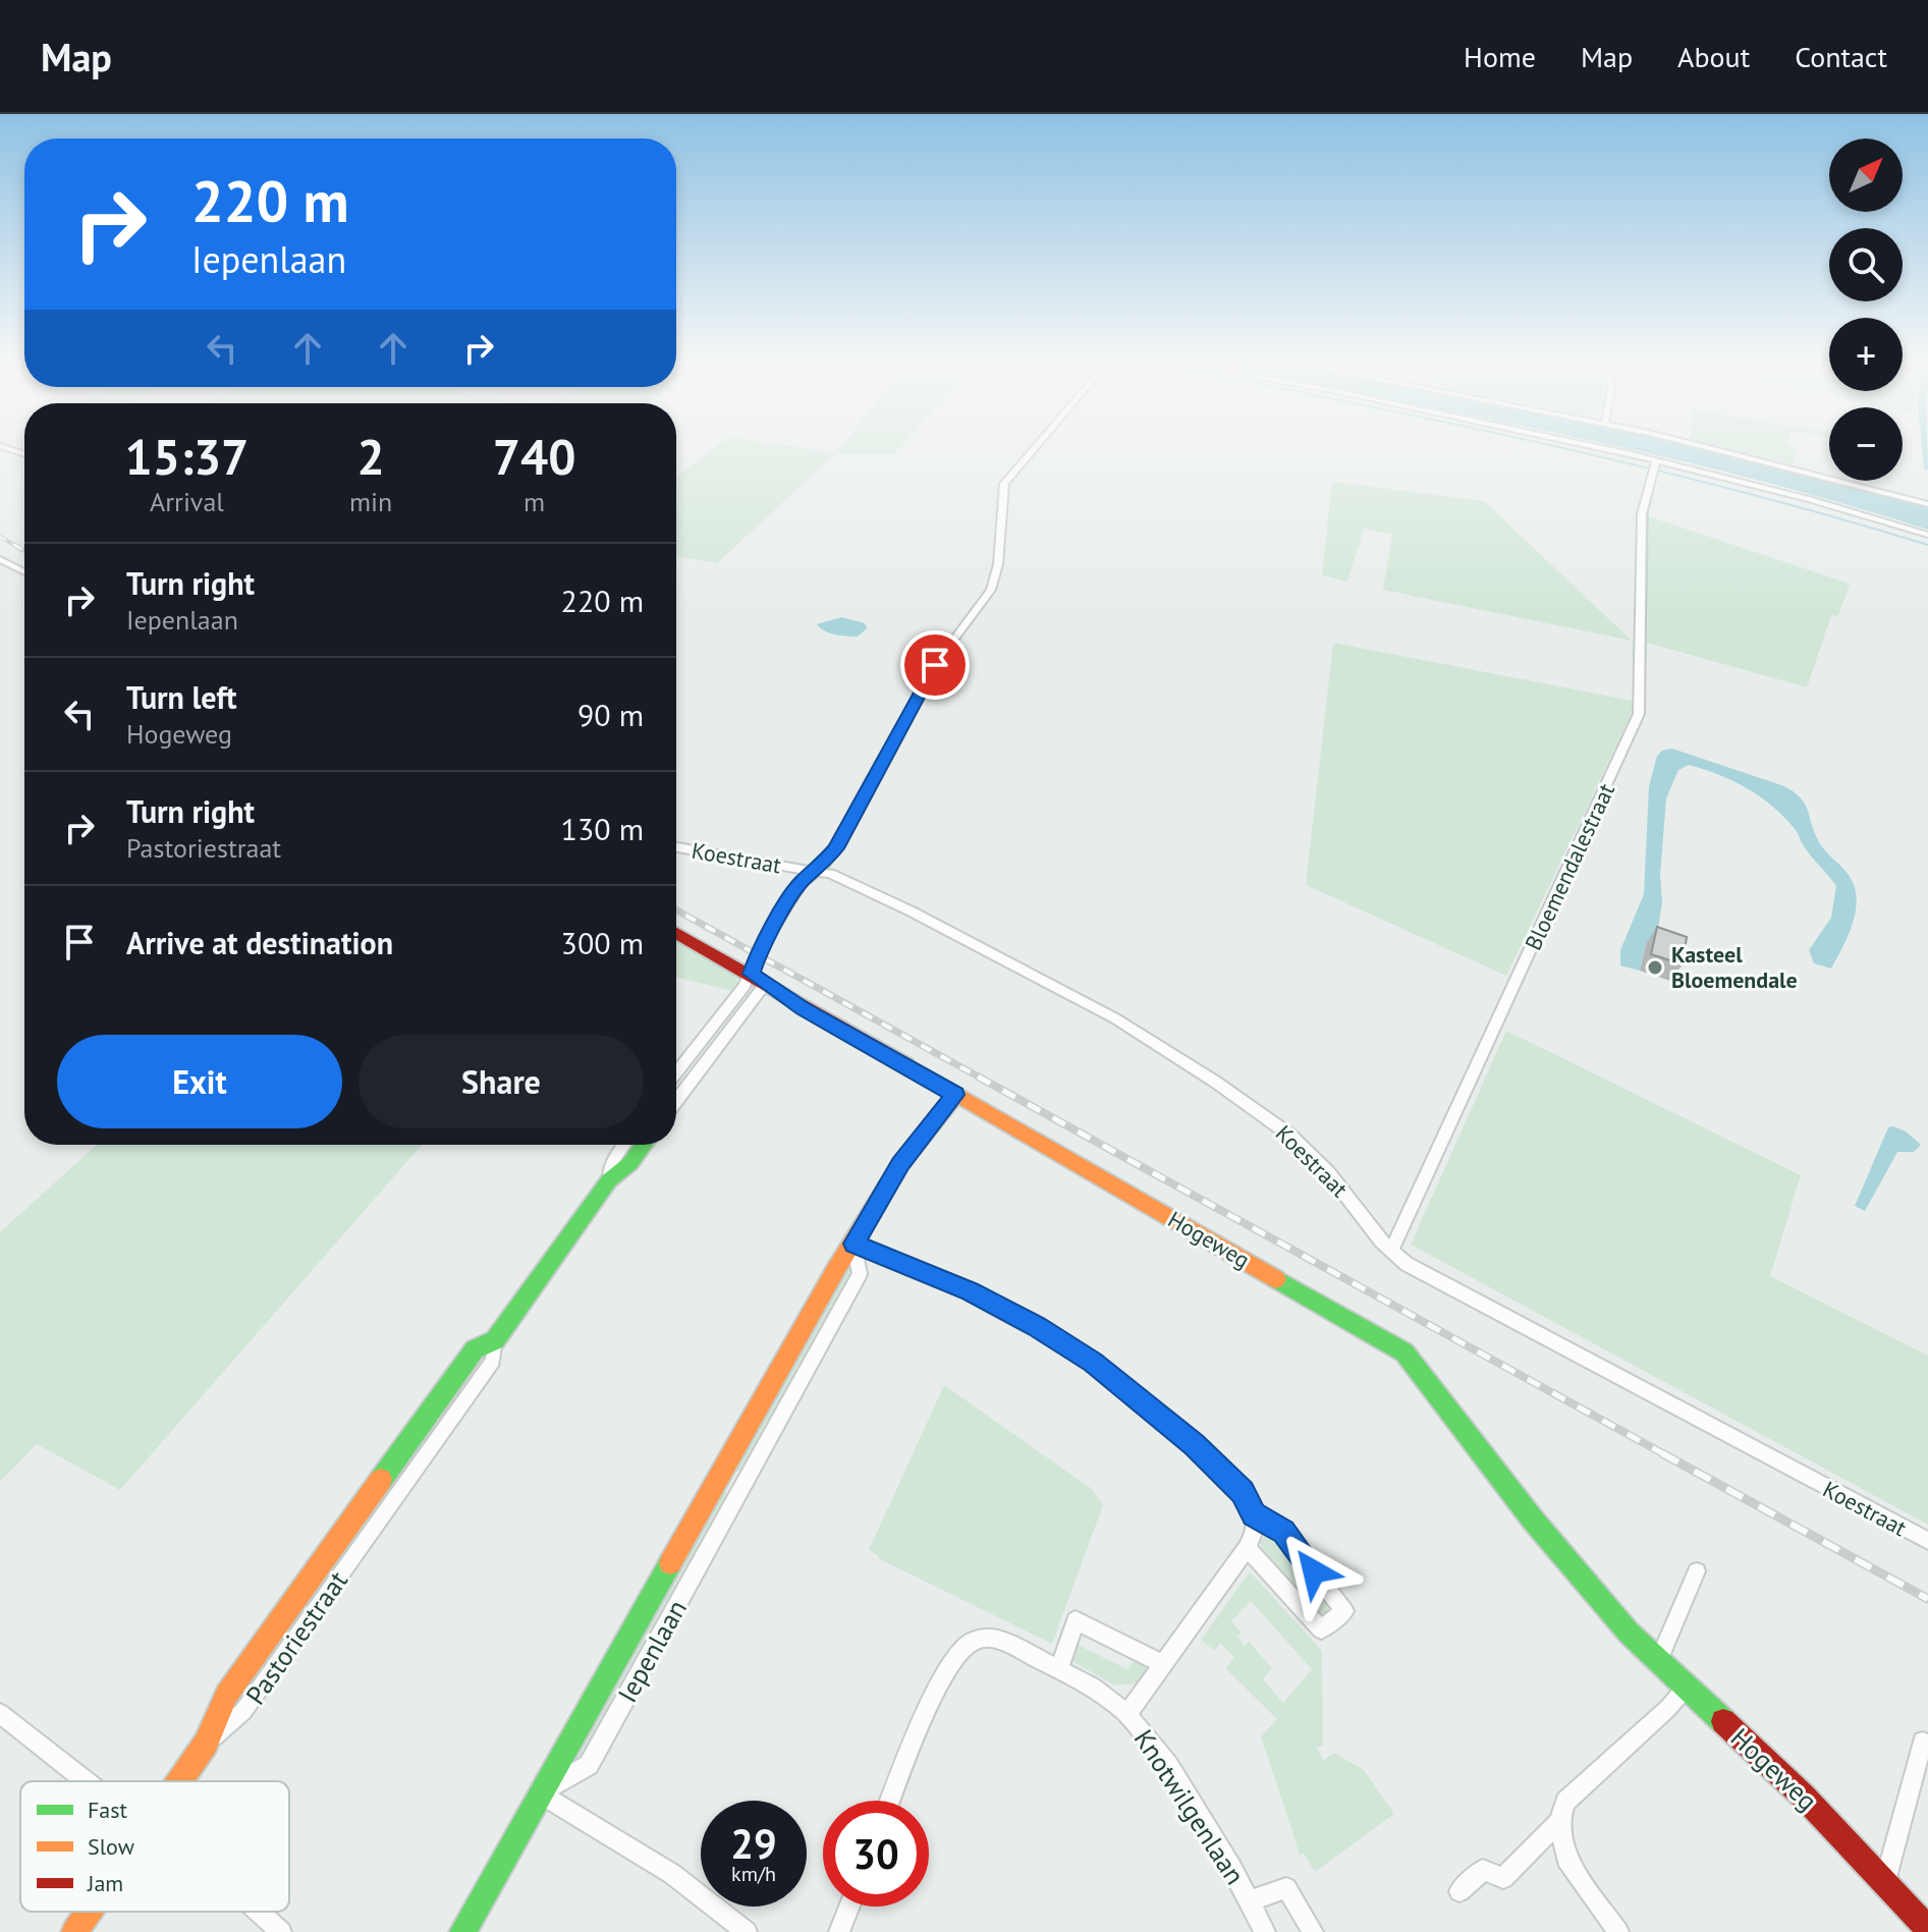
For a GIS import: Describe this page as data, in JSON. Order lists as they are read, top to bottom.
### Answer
{
  "streets": {
    "street": [
      "Koestraat",
      "Bloemendalestraat",
      "Hogeweg",
      "Pastoriestraat",
      "Iepenlaan",
      "Knotwilgenlaan"
    ]
  },
  "crossings": [
    ["Koestraat", "Bloemendalestraat"],
    ["Hogeweg", "Iepenlaan"]
  ],
  "places": ["Kasteel Bloemendale"],
  "legend": ["Fast", "Slow", "Jam"],
  "north": "top right",
  "page": {
    "header": "Map",
    "nav": [
      "Home",
      "Map",
      "About",
      "Contact"
    ],
    "map_buttons": ["+", "−"],
    "turn": ["220 m", "Iepenlaan"],
    "eta": [
      "15:37",
      "Arrival",
      "2",
      "min",
      "740",
      "m"
    ],
    "list": [
      {
        "name": "Turn right",
        "note": "Iepenlaan",
        "value": "220 m"
      },
      {
        "name": "Turn left",
        "note": "Hogeweg",
        "value": "90 m"
      },
      {
        "name": "Turn right",
        "note": "Pastoriestraat",
        "value": "130 m"
      },
      {
        "name": "Arrive at destination",
        "value": "300 m"
      }
    ],
    "buttons": ["Exit", "Share"],
    "speed": "29 km/h",
    "limit": "30"
  }
}
